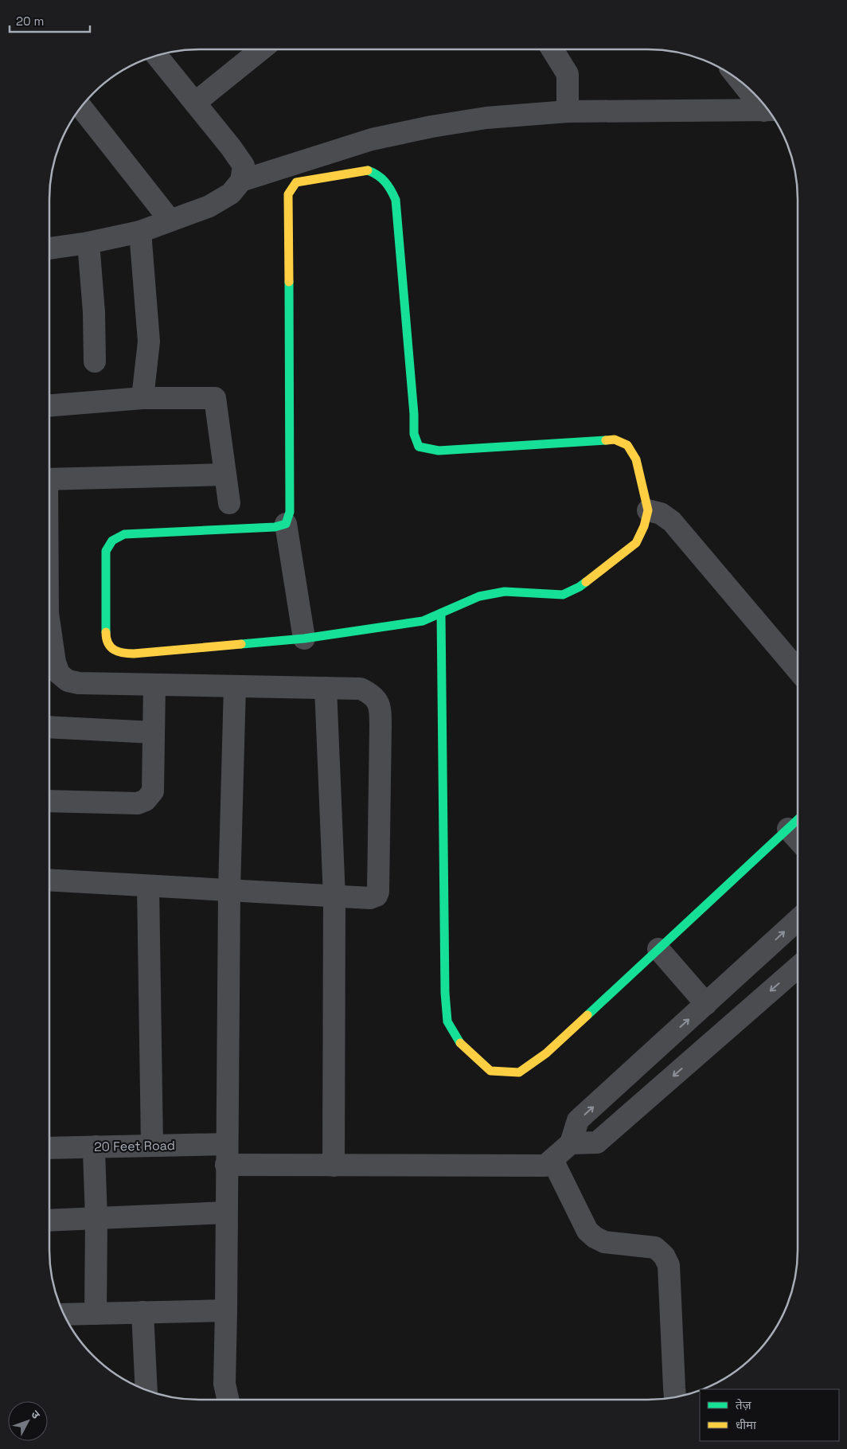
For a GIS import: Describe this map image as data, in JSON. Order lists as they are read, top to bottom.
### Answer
{
  "streets": {
    "street": ["20 Feet Road"]
  },
  "legend": ["तेज़", "धीमा"],
  "scale_bar": "20 m",
  "north": "top right"
}
